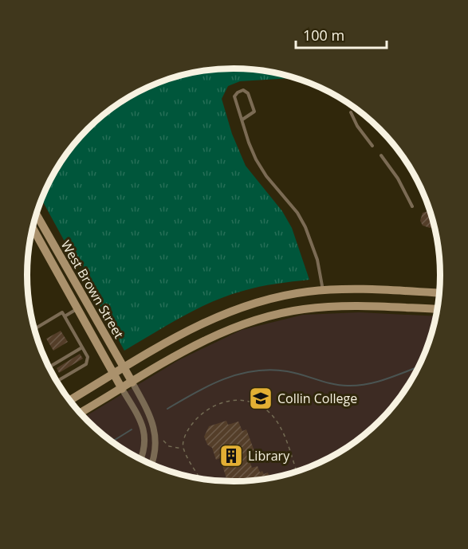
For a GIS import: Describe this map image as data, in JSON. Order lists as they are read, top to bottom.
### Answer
{
  "streets": {
    "main road": ["West Brown Street"]
  },
  "places": {
    "school or university": ["Collin College"],
    "building": ["Library"]
  },
  "scale_bar": "100 m"
}
